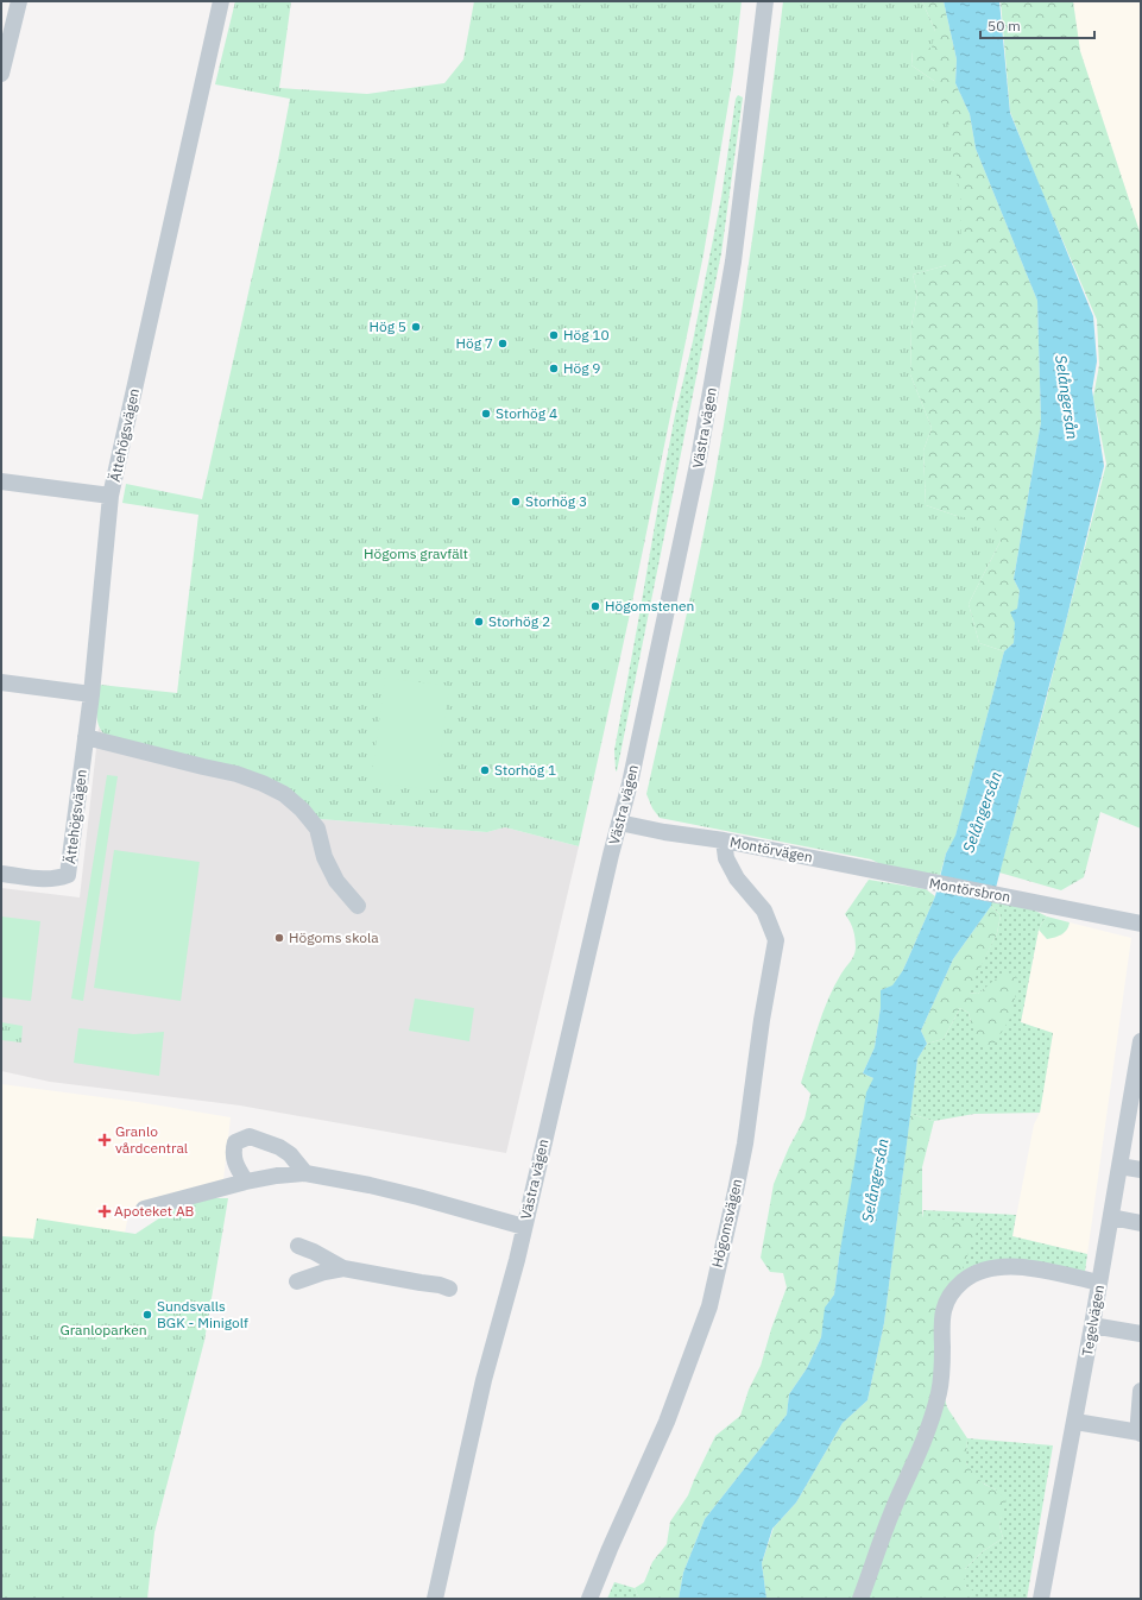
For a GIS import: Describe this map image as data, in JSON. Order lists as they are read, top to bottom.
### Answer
{
  "streets": {
    "street": [
      "Västra vägen",
      "Ättehögsvägen",
      "Montörvägen",
      "Montörsbron",
      "Högomsvägen",
      "Tegelvägen"
    ]
  },
  "crossings": [
    ["Västra vägen", "Montörvägen"],
    ["Montörvägen", "Montörsbron"],
    ["Montörvägen", "Högomsvägen"]
  ],
  "water": ["Selångersån"],
  "parks": ["Högoms gravfält", "Granloparken"],
  "places": {
    "other": [
      "Hög 5",
      "Hög 10",
      "Hög 7",
      "Hög 9",
      "Storhög 4",
      "Storhög 3",
      "Högomstenen",
      "Storhög 2",
      "Storhög 1",
      "Högoms skola",
      "Sundsvalls BGK - Minigolf"
    ],
    "health": ["Granlo vårdcentral", "Apoteket AB"]
  },
  "scale_bar": "50 m"
}
